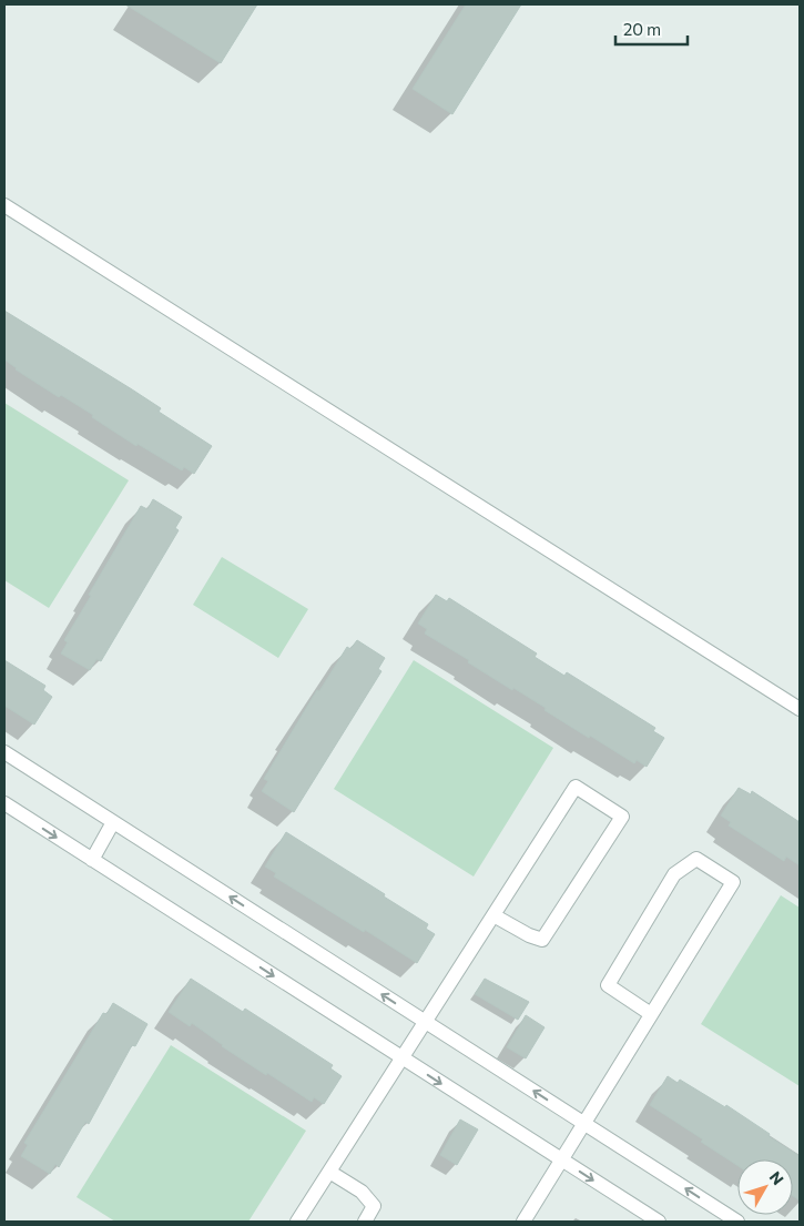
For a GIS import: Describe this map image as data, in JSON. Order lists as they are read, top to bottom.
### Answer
{
  "scale_bar": "20 m",
  "north": "top right"
}
